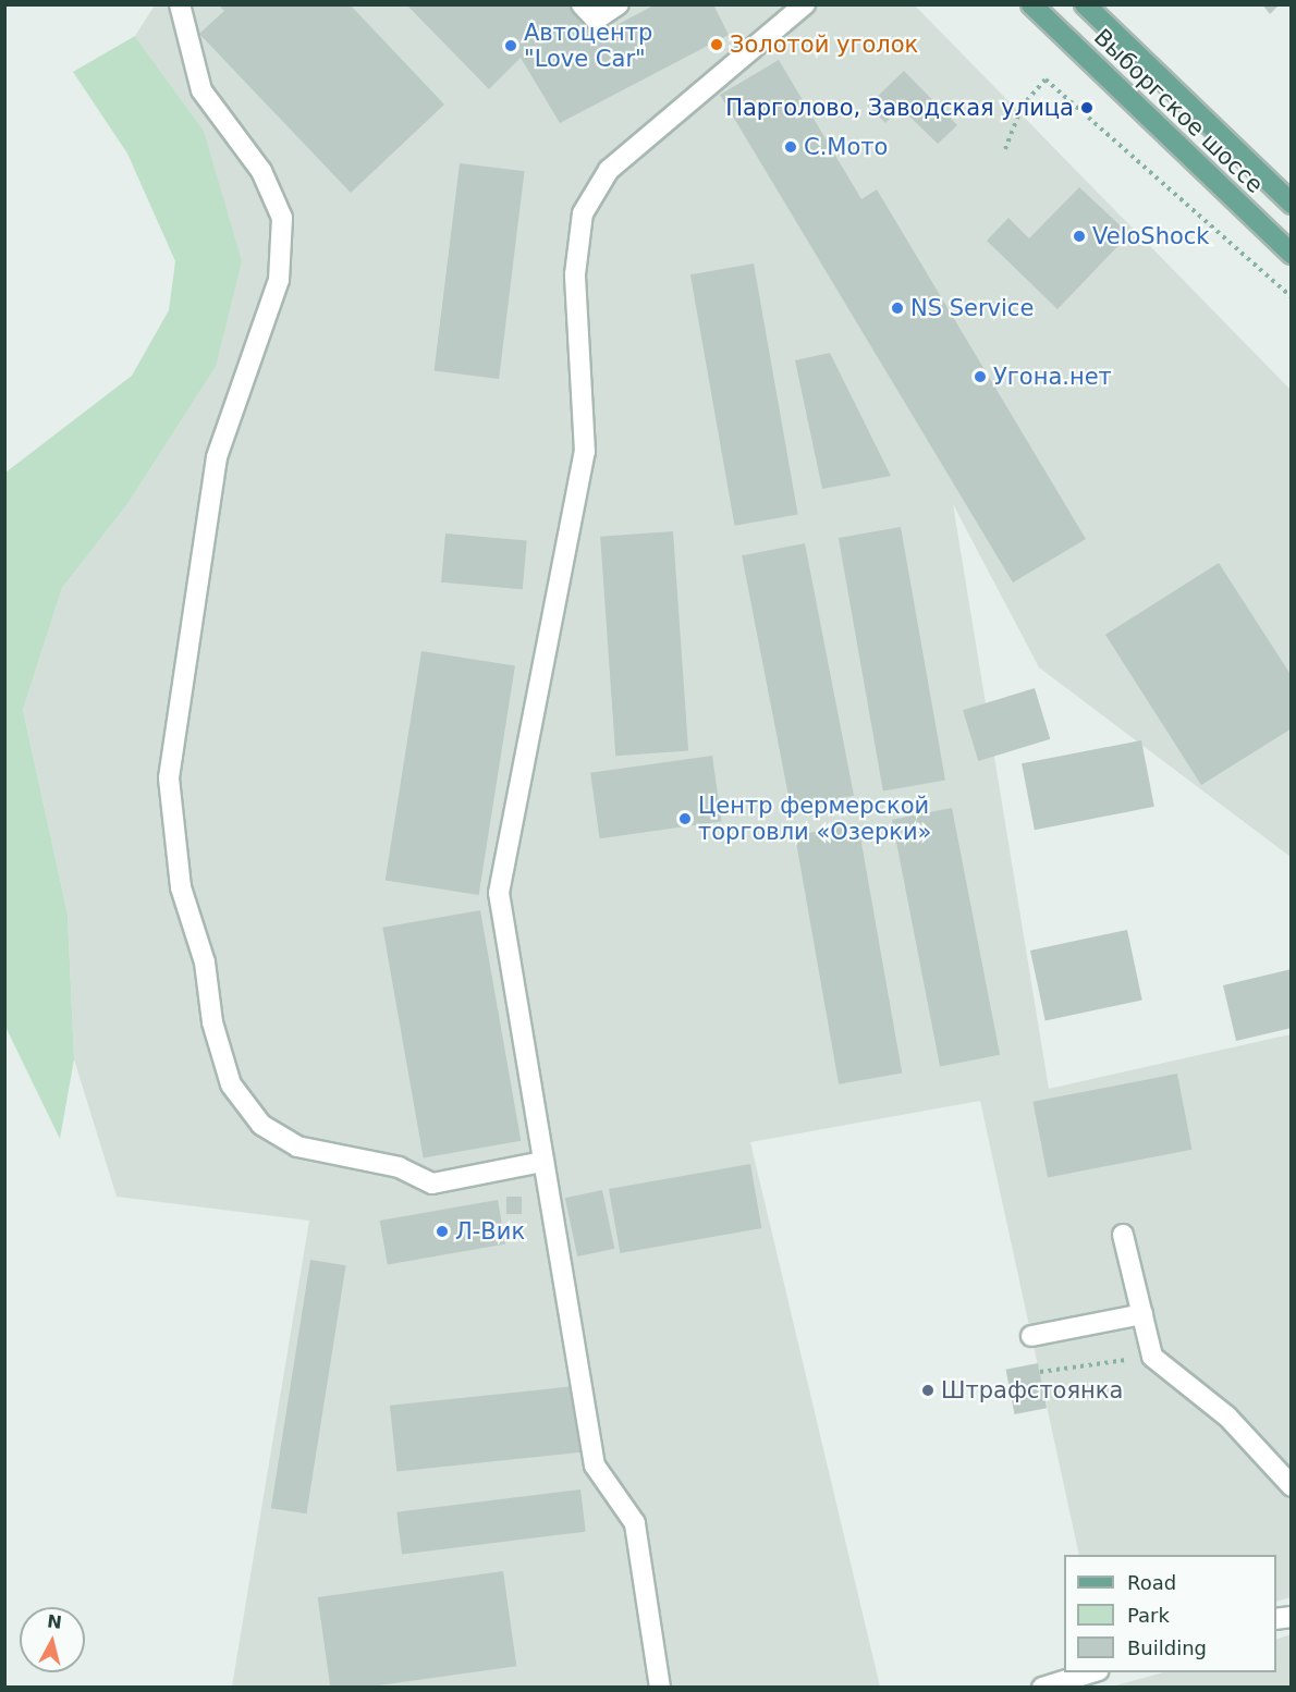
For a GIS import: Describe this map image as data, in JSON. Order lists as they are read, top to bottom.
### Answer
{
  "streets": {
    "main road": ["Выборгское шоссе"]
  },
  "places": [
    "Золотой уголок",
    "Автоцентр \"Love Car\"",
    "Парголово, Заводская улица",
    "С.Мото",
    "VeloShock",
    "NS Service",
    "Угона.нет",
    "Центр фермерской торговли «Озерки»",
    "Л-Вик",
    "Штрафстоянка"
  ],
  "legend": ["Road", "Park", "Building"],
  "north": "top"
}
